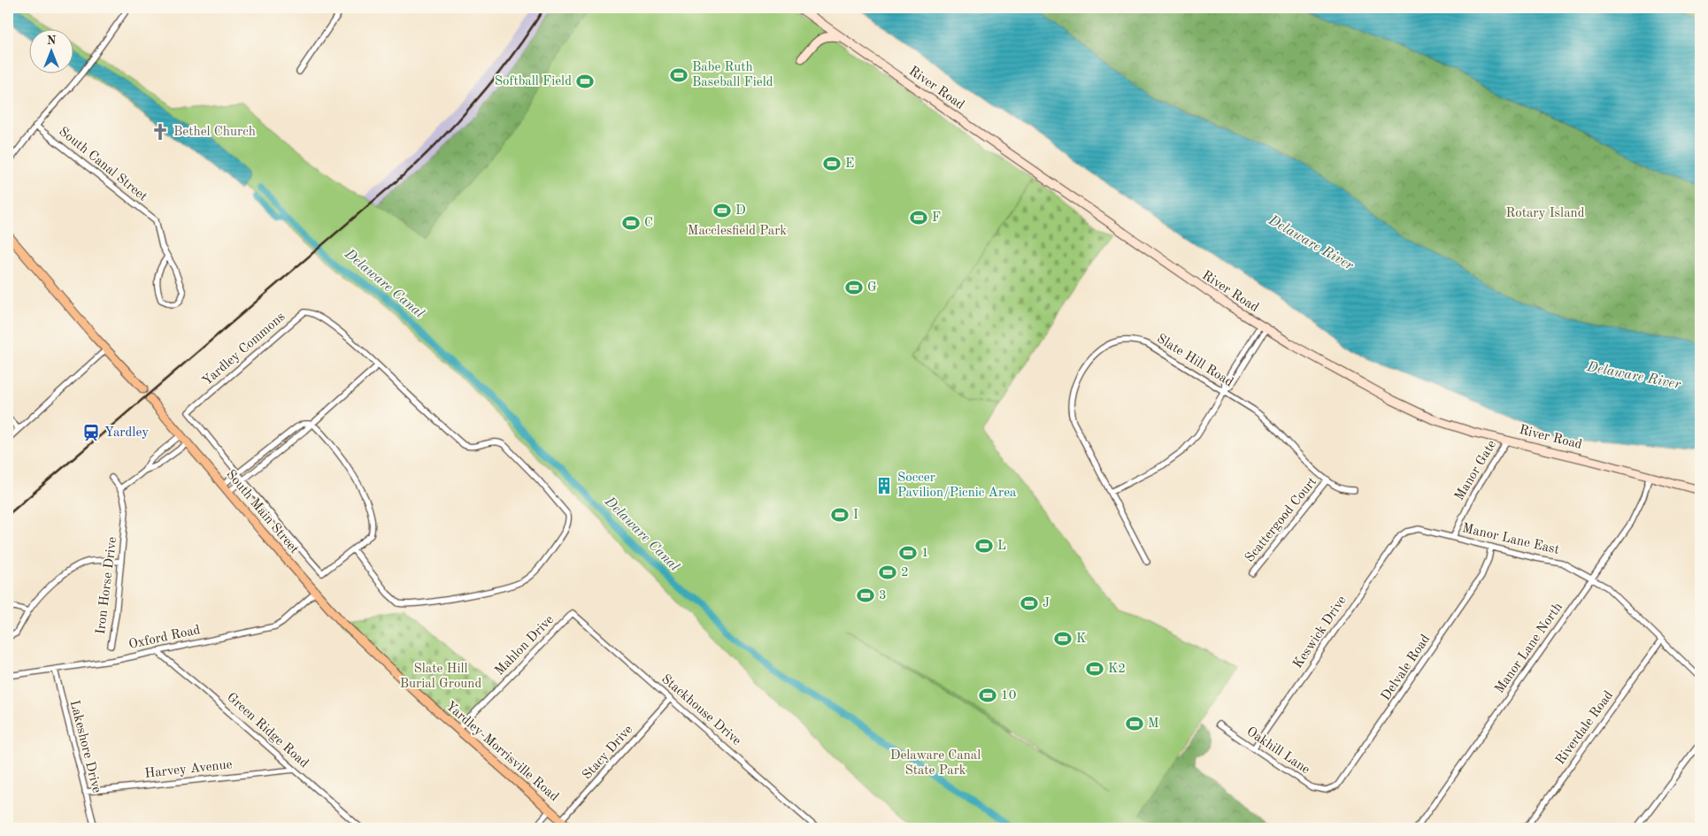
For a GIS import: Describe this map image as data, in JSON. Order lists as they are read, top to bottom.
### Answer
{
  "streets": {
    "main road": ["River Road", "South Main Street", "Yardley-Morrisville Road"],
    "street": [
      "South Canal Street",
      "Yardley Commons",
      "Slate Hill Road",
      "Manor Gate",
      "Scattergood Court",
      "Manor Lane East",
      "Iron Horse Drive",
      "Keswick Drive",
      "Oxford Road",
      "Mahlon Drive",
      "Manor Lane North",
      "Delvale Road",
      "Stackhouse Drive",
      "Riverdale Road",
      "Green Ridge Road",
      "Lakeshore Drive",
      "Oakhill Lane",
      "Stacy Drive",
      "Harvey Avenue"
    ]
  },
  "crossings": [
    ["River Road", "Manor Gate"],
    ["River Road", "Manor Lane North"],
    ["Slate Hill Road", "Scattergood Court"],
    ["Manor Gate", "Manor Lane East"],
    ["South Main Street", "Oxford Road"],
    ["South Main Street", "Yardley-Morrisville Road"],
    ["Manor Lane East", "Keswick Drive"],
    ["Manor Lane East", "Manor Lane North"],
    ["Manor Lane East", "Delvale Road"],
    ["Manor Lane East", "Riverdale Road"],
    ["Keswick Drive", "Oakhill Lane"],
    ["Oxford Road", "Green Ridge Road"],
    ["Oxford Road", "Lakeshore Drive"],
    ["Mahlon Drive", "Stackhouse Drive"],
    ["Mahlon Drive", "Yardley-Morrisville Road"],
    ["Delvale Road", "Oakhill Lane"],
    ["Stackhouse Drive", "Stacy Drive"],
    ["Green Ridge Road", "Harvey Avenue"],
    ["Lakeshore Drive", "Harvey Avenue"],
    ["Yardley-Morrisville Road", "Stacy Drive"]
  ],
  "water": ["Delaware River", "Delaware Canal"],
  "parks": [
    "Rotary Island",
    "Macclesfield Park",
    "Slate Hill Burial Ground",
    "Delaware Canal State Park"
  ],
  "places": {
    "sports": [
      "Babe Ruth Baseball Field",
      "Softball Field",
      "E",
      "D",
      "F",
      "C",
      "G",
      "I",
      "L",
      "1",
      "2",
      "3",
      "J",
      "K",
      "K2",
      "10",
      "M"
    ],
    "church": ["Bethel Church"],
    "station": ["Yardley"],
    "building": ["Soccer Pavilion/Picnic Area"]
  },
  "north": "top"
}
